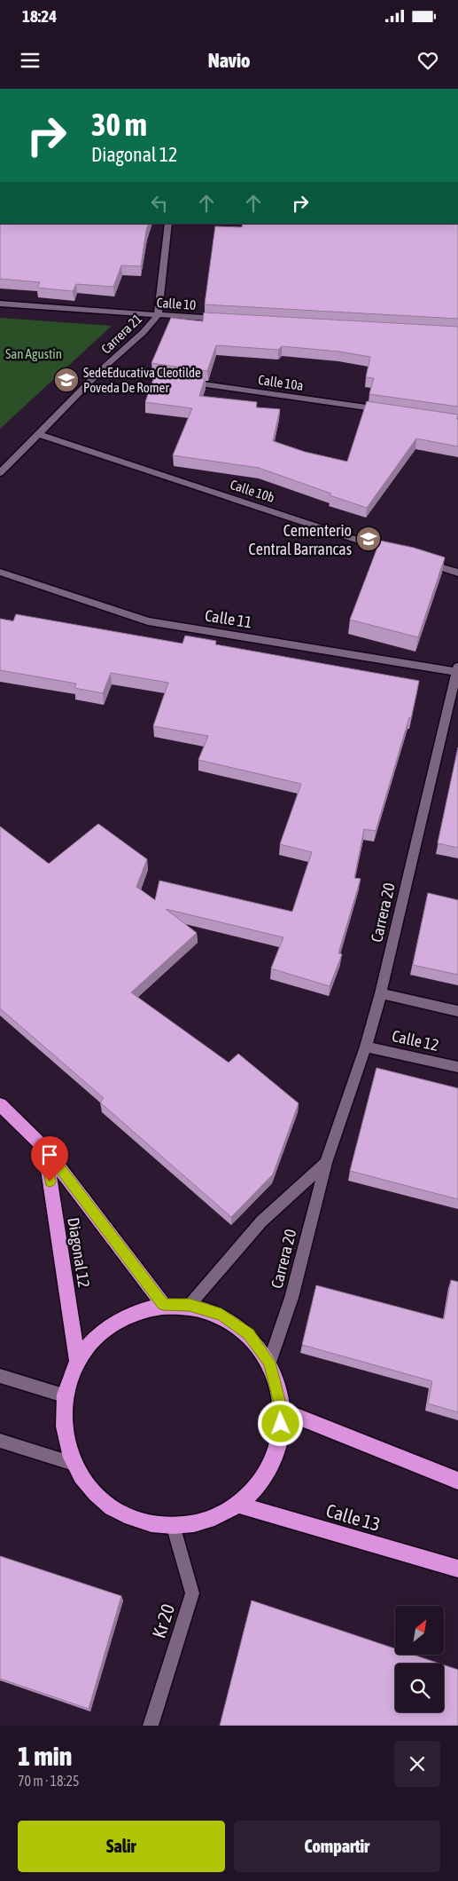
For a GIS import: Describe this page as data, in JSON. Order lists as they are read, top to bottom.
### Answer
{
  "streets": {
    "highway": ["Diagonal 12", "Calle 13"],
    "street": [
      "Calle 10",
      "Carrera 21",
      "Calle 10a",
      "Calle 10b",
      "Calle 11",
      "Carrera 20",
      "Calle 12",
      "Kr 20"
    ]
  },
  "crossings": [
    ["Calle 10", "Carrera 21"],
    ["Carrera 21", "Calle 10a"],
    ["Carrera 21", "Calle 10b"],
    ["Calle 11", "Carrera 20"],
    ["Carrera 20", "Calle 12"]
  ],
  "parks": ["San Agustin"],
  "places": {
    "school or university": ["SedeEducativa Cleotilde Poveda De Romer", "Cementerio Central Barrancas"]
  },
  "north": "top right",
  "page": {
    "status": "18:24",
    "header": "Navio",
    "turn": ["30 m", "Diagonal 12"],
    "heading": ["1 min", "70 m · 18:25"],
    "buttons": ["Salir", "Compartir"]
  }
}
